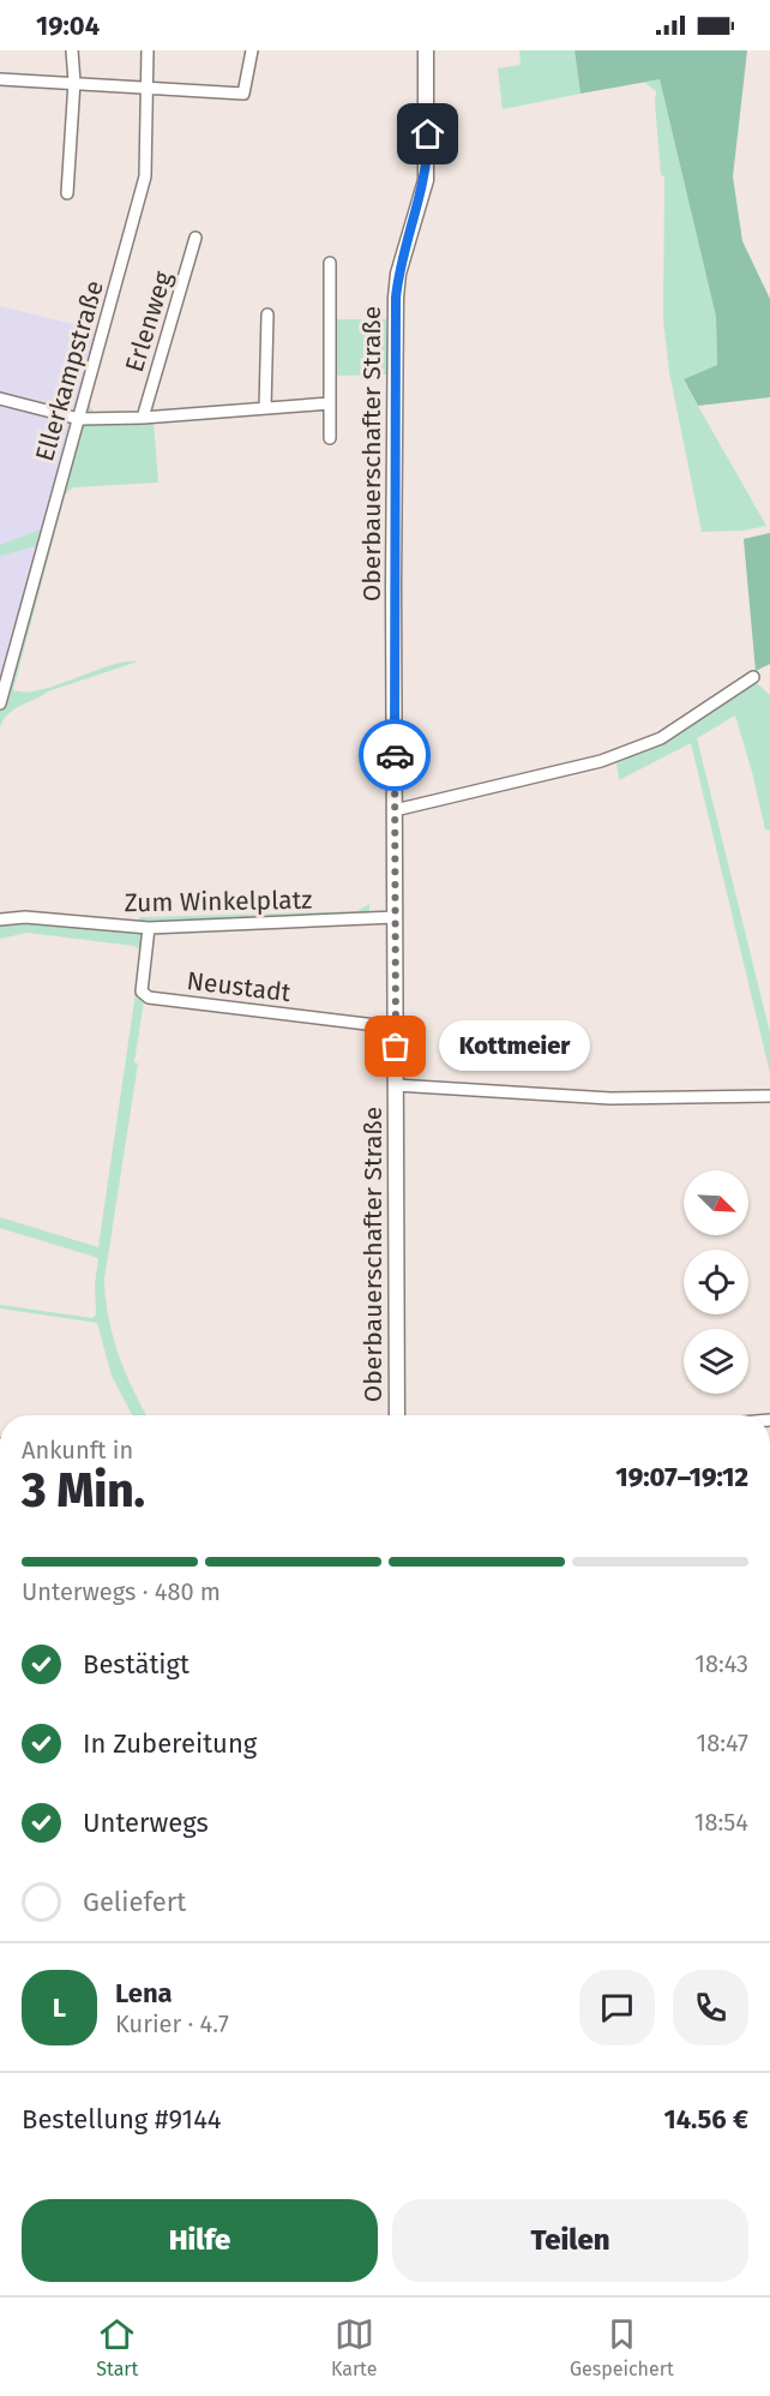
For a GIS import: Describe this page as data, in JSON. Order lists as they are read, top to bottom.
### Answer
{
  "streets": {
    "main road": ["Oberbauerschafter Straße"],
    "street": [
      "Erlenweg",
      "Ellerkampstraße",
      "Zum Winkelplatz",
      "Neustadt"
    ]
  },
  "crossings": [
    ["Oberbauerschafter Straße", "Zum Winkelplatz"],
    ["Oberbauerschafter Straße", "Neustadt"],
    ["Zum Winkelplatz", "Neustadt"]
  ],
  "places": ["Kottmeier"],
  "north": "bottom right",
  "page": {
    "status": "19:04",
    "bubble": "Kottmeier",
    "heading": ["3 Min.", "Ankunft in", "19:07–19:12"],
    "panel": [
      "Lena",
      "Kurier · 4.7",
      "Bestellung #9144",
      "14.56 €"
    ],
    "bar": "Unterwegs · 480 m",
    "list": [
      ["Bestätigt", "18:43"],
      ["In Zubereitung", "18:47"],
      ["Unterwegs", "18:54"],
      "Geliefert"
    ],
    "round": "L",
    "buttons": ["Hilfe", "Teilen"],
    "tabs": ["Start", "Karte", "Gespeichert"]
  }
}
